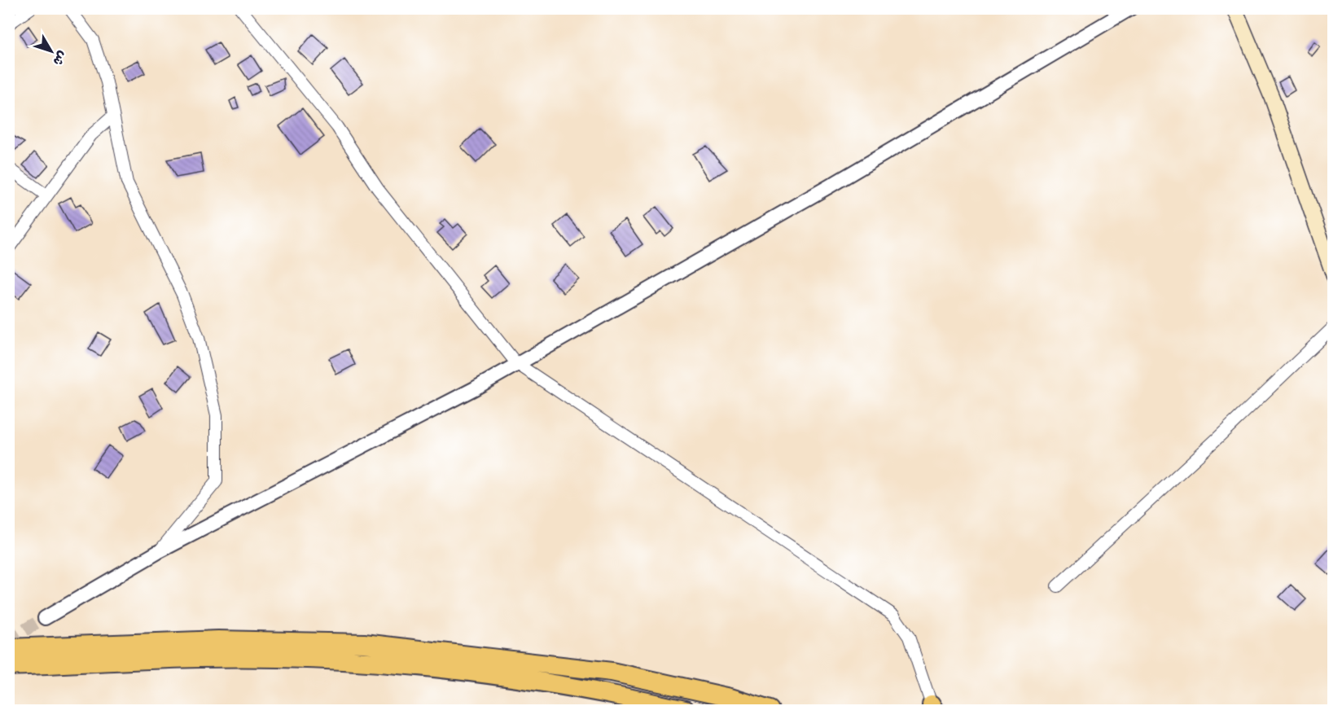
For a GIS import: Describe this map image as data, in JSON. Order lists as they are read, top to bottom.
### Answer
{
  "north": "bottom right"
}
